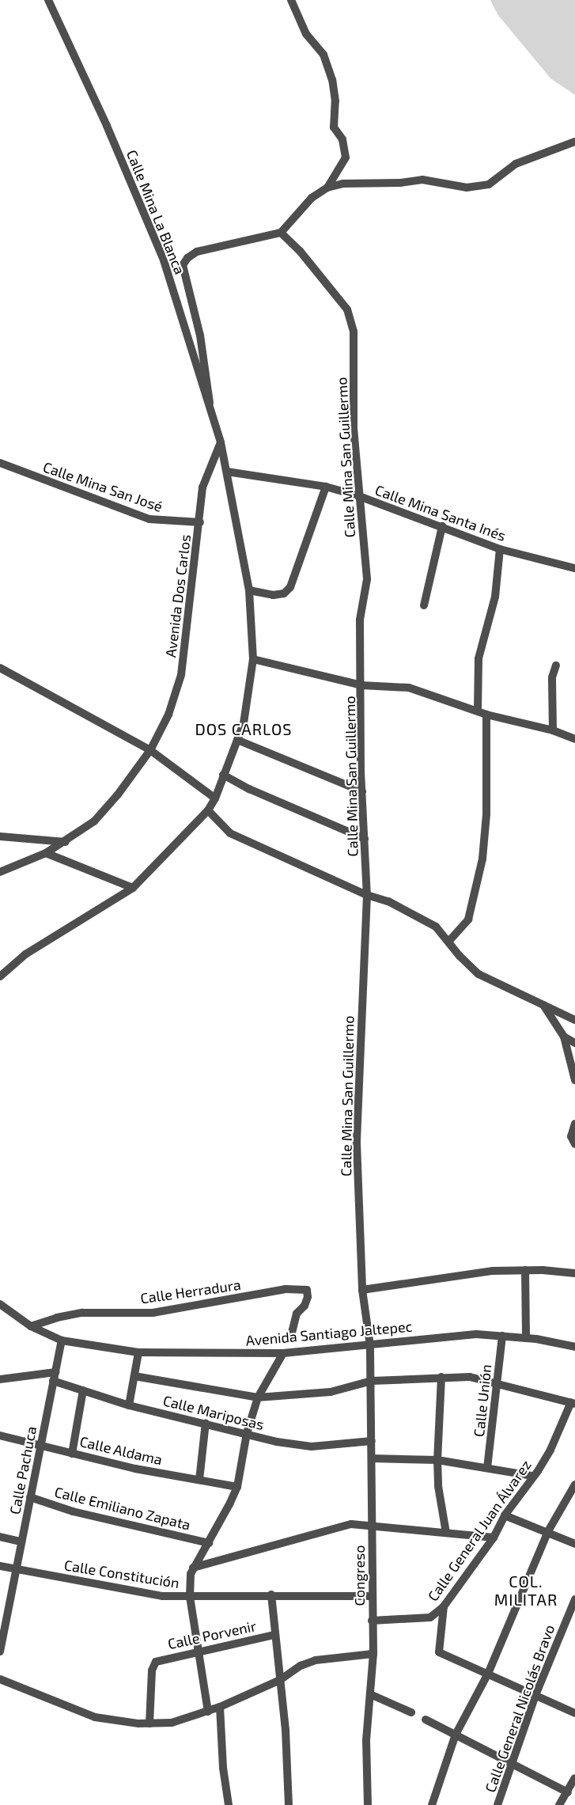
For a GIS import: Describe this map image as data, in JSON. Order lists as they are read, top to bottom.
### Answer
{
  "streets": {
    "street": [
      "Calle Mina La Blanca",
      "Calle Mina San Guillermo",
      "Calle Mina San José",
      "Calle Mina Santa Inés",
      "Avenida Dos Carlos",
      "Calle Herradura",
      "Avenida Santiago Jaltepec",
      "Calle Unión",
      "Calle Mariposas",
      "Calle Aldama",
      "Calle Pachuca",
      "Calle Emiliano Zapata",
      "Calle General Juan Álvarez",
      "Calle Constitución",
      "Congreso",
      "Calle Porvenir",
      "Calle General Nicolás Bravo"
    ]
  },
  "crossings": [
    ["Calle Mina La Blanca", "Avenida Dos Carlos"],
    ["Calle Mina San Guillermo", "Calle Mina Santa Inés"],
    ["Calle Mina San Guillermo", "Avenida Santiago Jaltepec"],
    ["Calle Mina San Guillermo", "Congreso"],
    ["Calle Mina San José", "Avenida Dos Carlos"],
    ["Calle Herradura", "Avenida Santiago Jaltepec"],
    ["Avenida Santiago Jaltepec", "Calle Unión"],
    ["Avenida Santiago Jaltepec", "Calle Pachuca"],
    ["Avenida Santiago Jaltepec", "Congreso"],
    ["Calle Mariposas", "Calle Pachuca"],
    ["Calle Mariposas", "Congreso"],
    ["Calle Aldama", "Calle Pachuca"],
    ["Calle Pachuca", "Calle Emiliano Zapata"],
    ["Calle Pachuca", "Calle Constitución"],
    ["Calle General Juan Álvarez", "Congreso"],
    ["Calle Constitución", "Congreso"]
  ],
  "districts": ["DOS CARLOS", "COL. MILITAR"]
}
